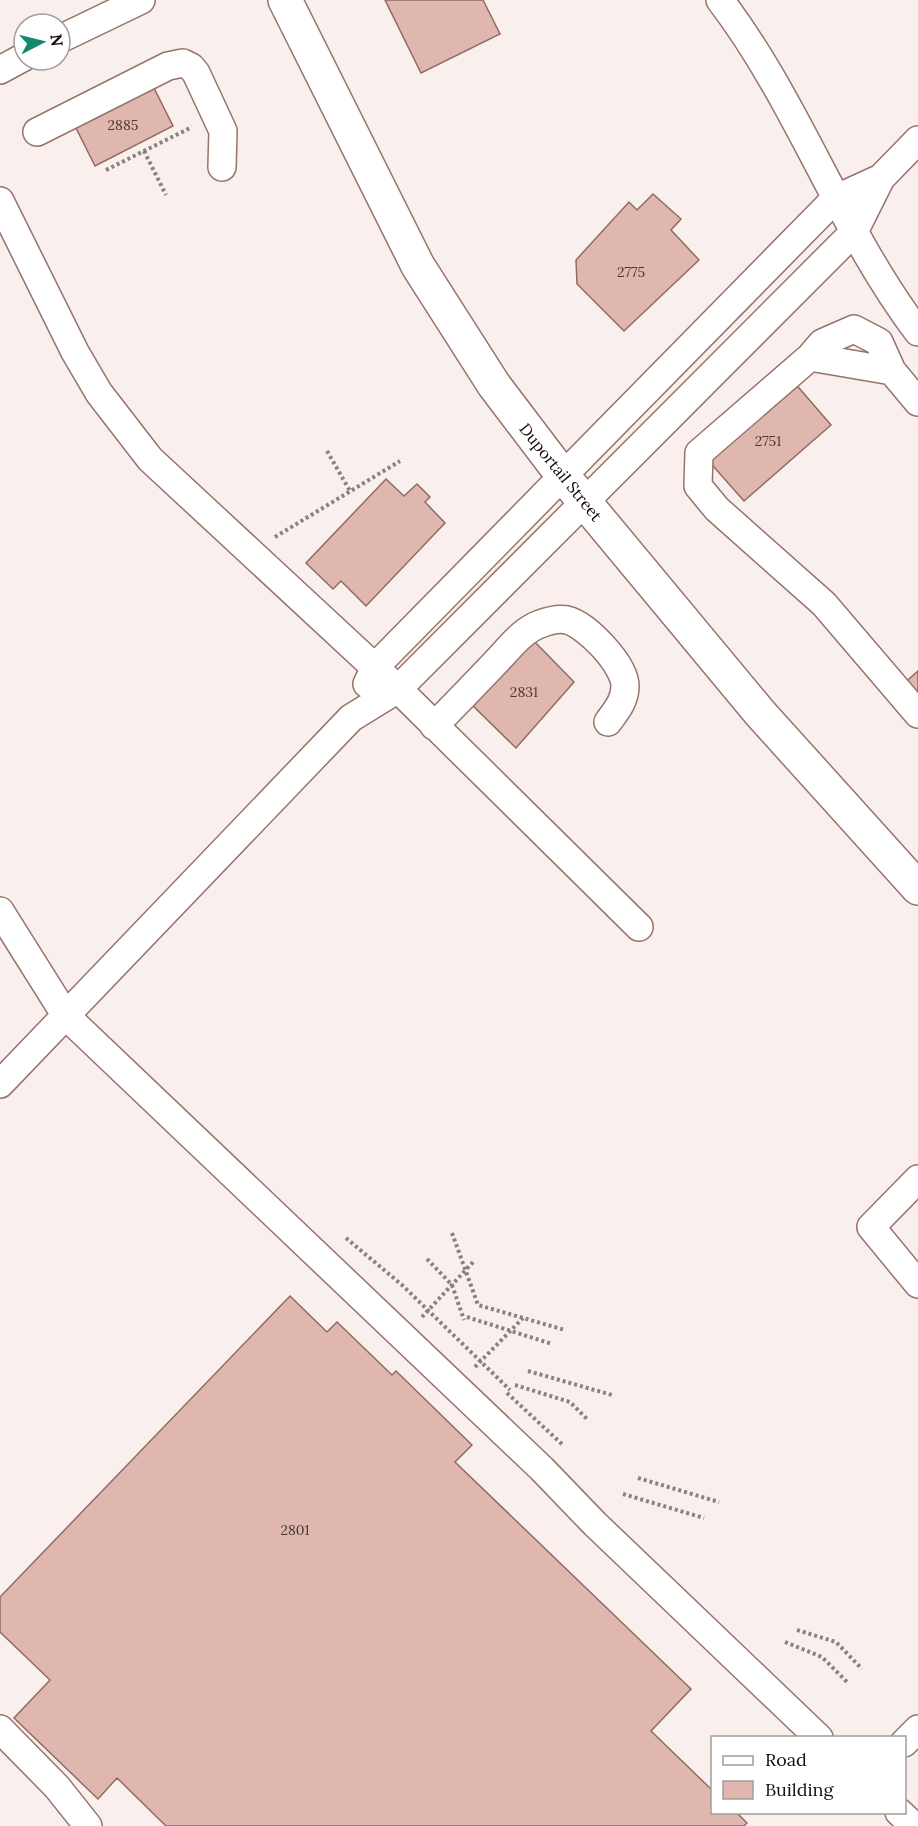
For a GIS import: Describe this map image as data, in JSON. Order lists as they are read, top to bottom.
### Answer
{
  "streets": {
    "main road": ["Duportail Street"]
  },
  "house_numbers": [
    "2885",
    "2775",
    "2751",
    "2831",
    "2801"
  ],
  "legend": ["Road", "Building"],
  "north": "right"
}
